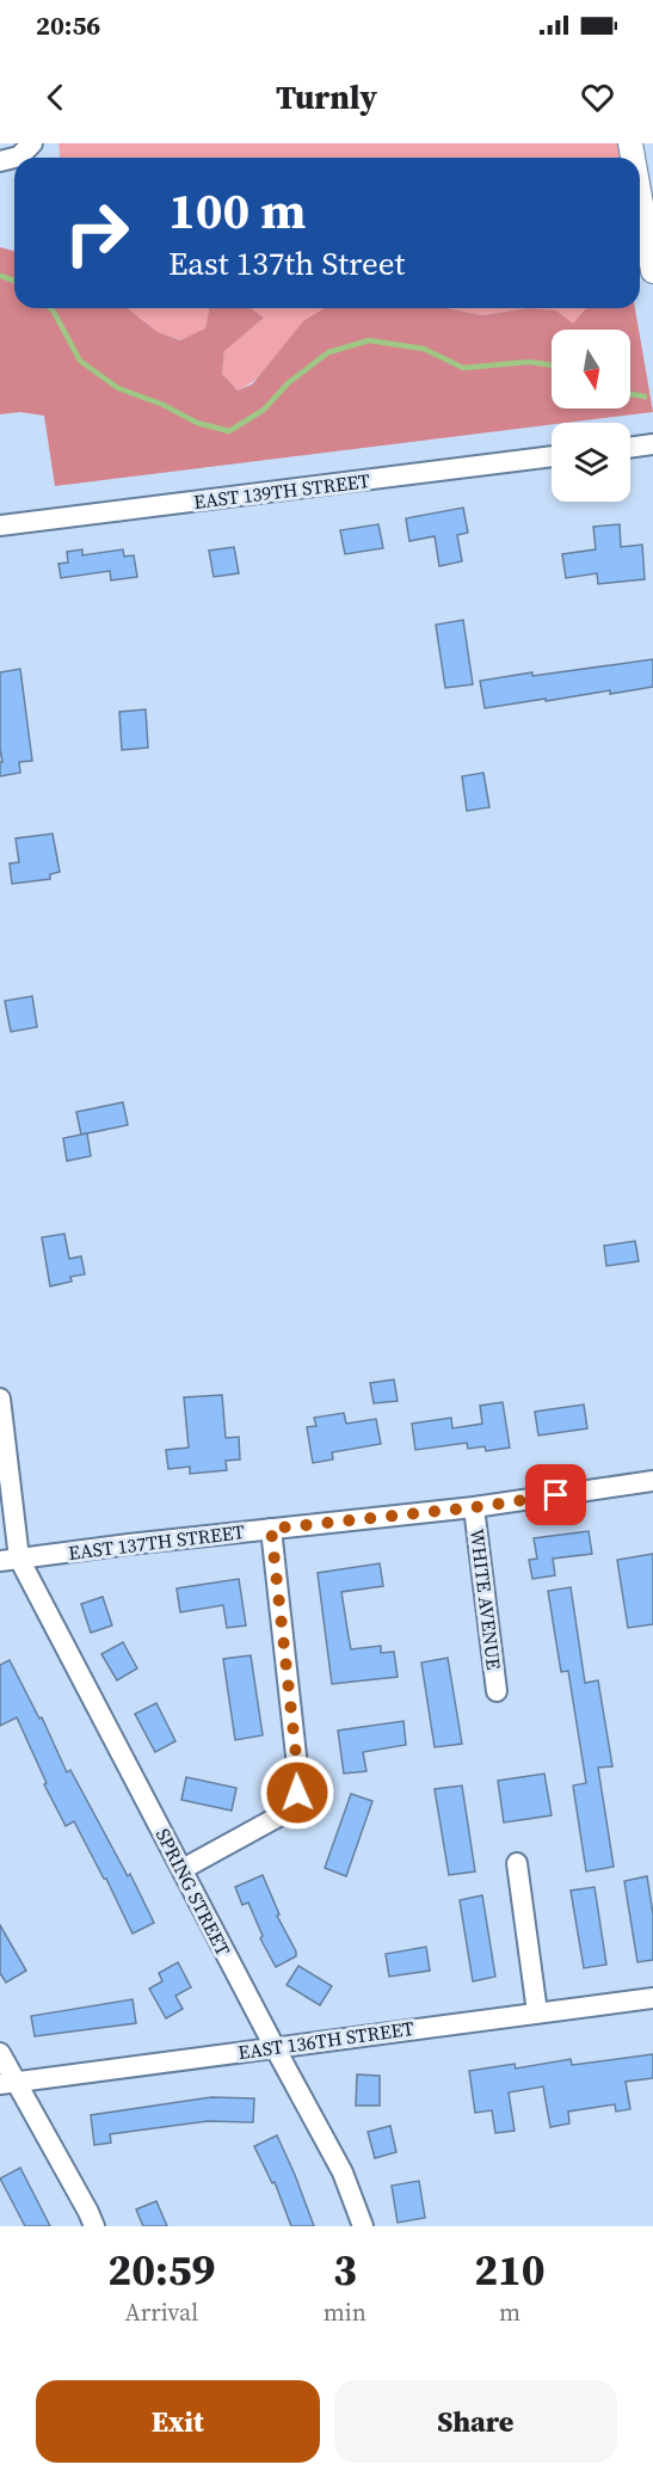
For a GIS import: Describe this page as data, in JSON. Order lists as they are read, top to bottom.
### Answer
{
  "streets": {
    "street": [
      "EAST 139TH STREET",
      "EAST 137TH STREET",
      "WHITE AVENUE",
      "SPRING STREET",
      "EAST 136TH STREET"
    ]
  },
  "crossings": [
    ["EAST 137TH STREET", "WHITE AVENUE"],
    ["EAST 137TH STREET", "SPRING STREET"],
    ["SPRING STREET", "EAST 136TH STREET"]
  ],
  "north": "bottom",
  "page": {
    "status": "20:56",
    "header": "Turnly",
    "turn": ["100 m", "East 137th Street"],
    "eta": [
      "20:59",
      "Arrival",
      "3",
      "min",
      "210",
      "m"
    ],
    "buttons": ["Exit", "Share"]
  }
}
